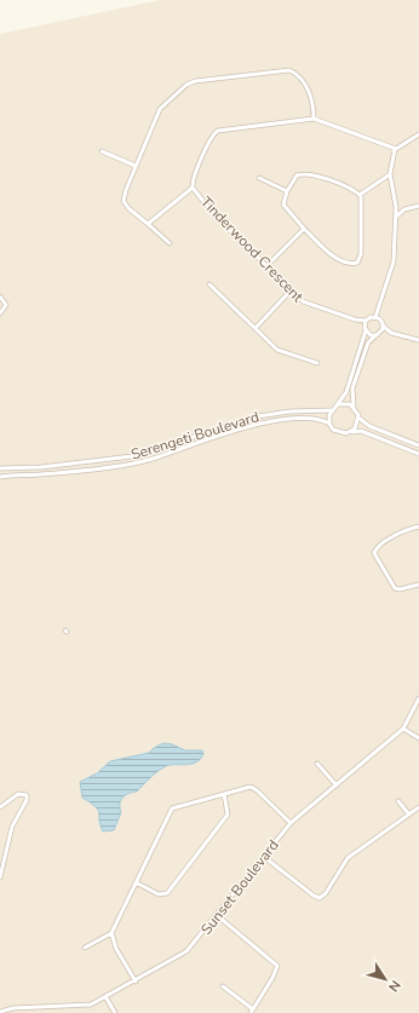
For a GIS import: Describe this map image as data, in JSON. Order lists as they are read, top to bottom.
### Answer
{
  "streets": {
    "street": ["Tinderwood Crescent", "Serengeti Boulevard", "Sunset Boulevard"]
  },
  "north": "bottom right"
}
